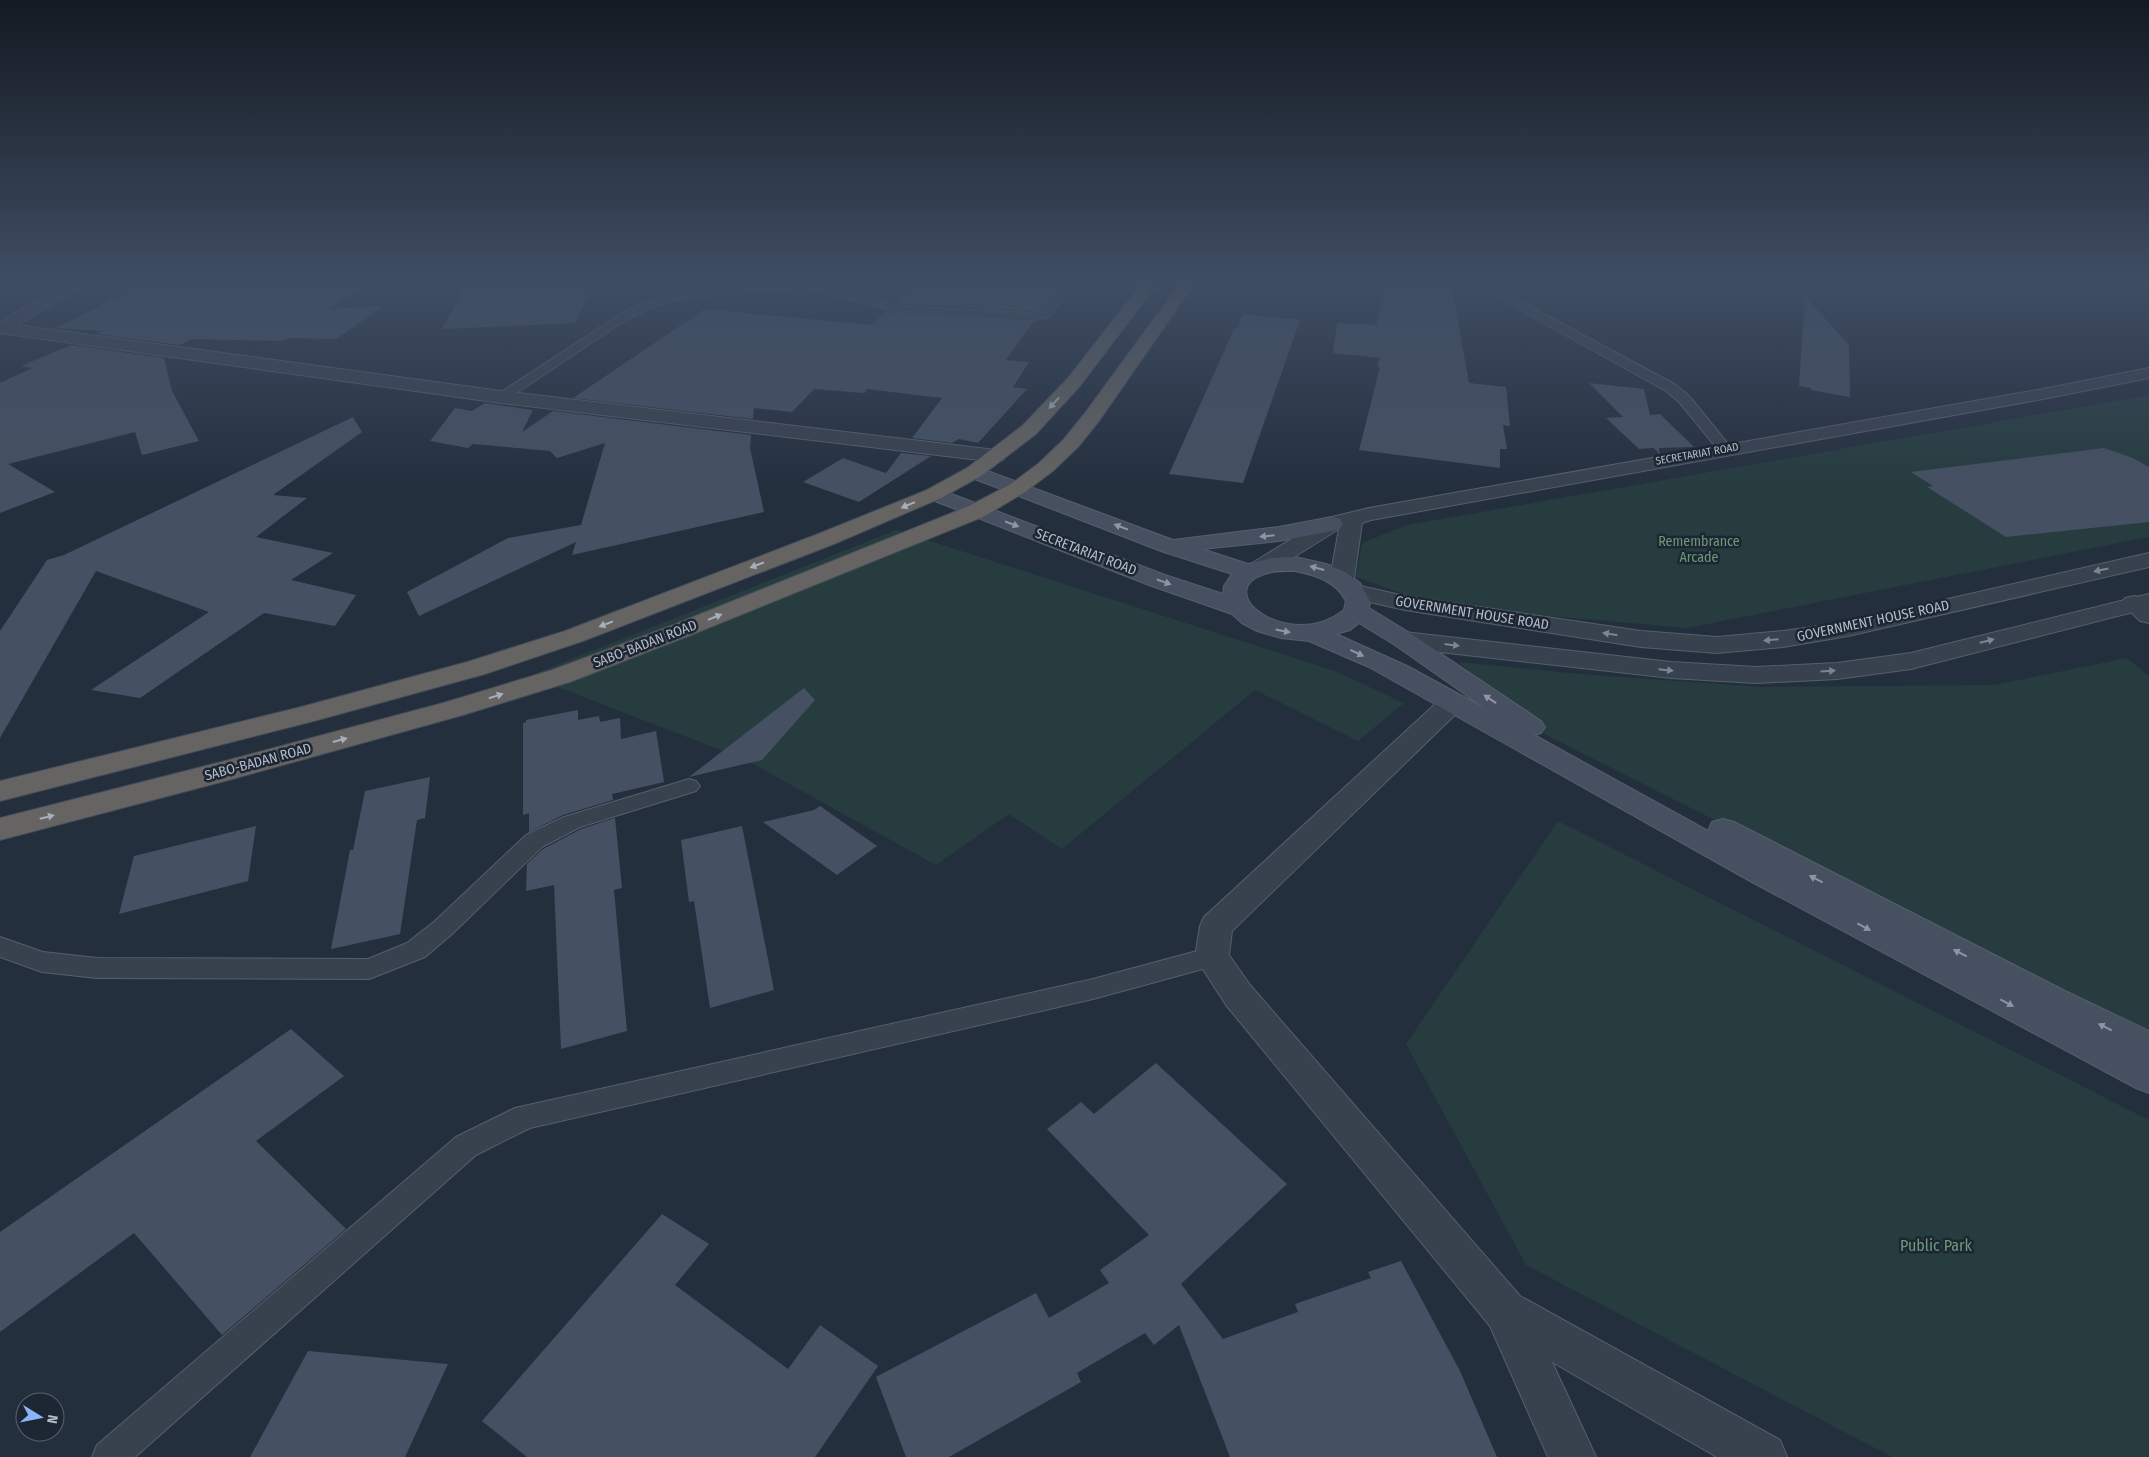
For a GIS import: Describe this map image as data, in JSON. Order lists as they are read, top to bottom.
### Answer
{
  "streets": {
    "highway": ["SABO-BADAN ROAD"],
    "main road": ["SECRETARIAT ROAD"],
    "street": ["GOVERNMENT HOUSE ROAD"]
  },
  "crossings": [
    ["SECRETARIAT ROAD", "GOVERNMENT HOUSE ROAD"],
    ["SECRETARIAT ROAD", "SABO-BADAN ROAD"]
  ],
  "parks": ["Remembrance Arcade", "Public Park"],
  "north": "right"
}
